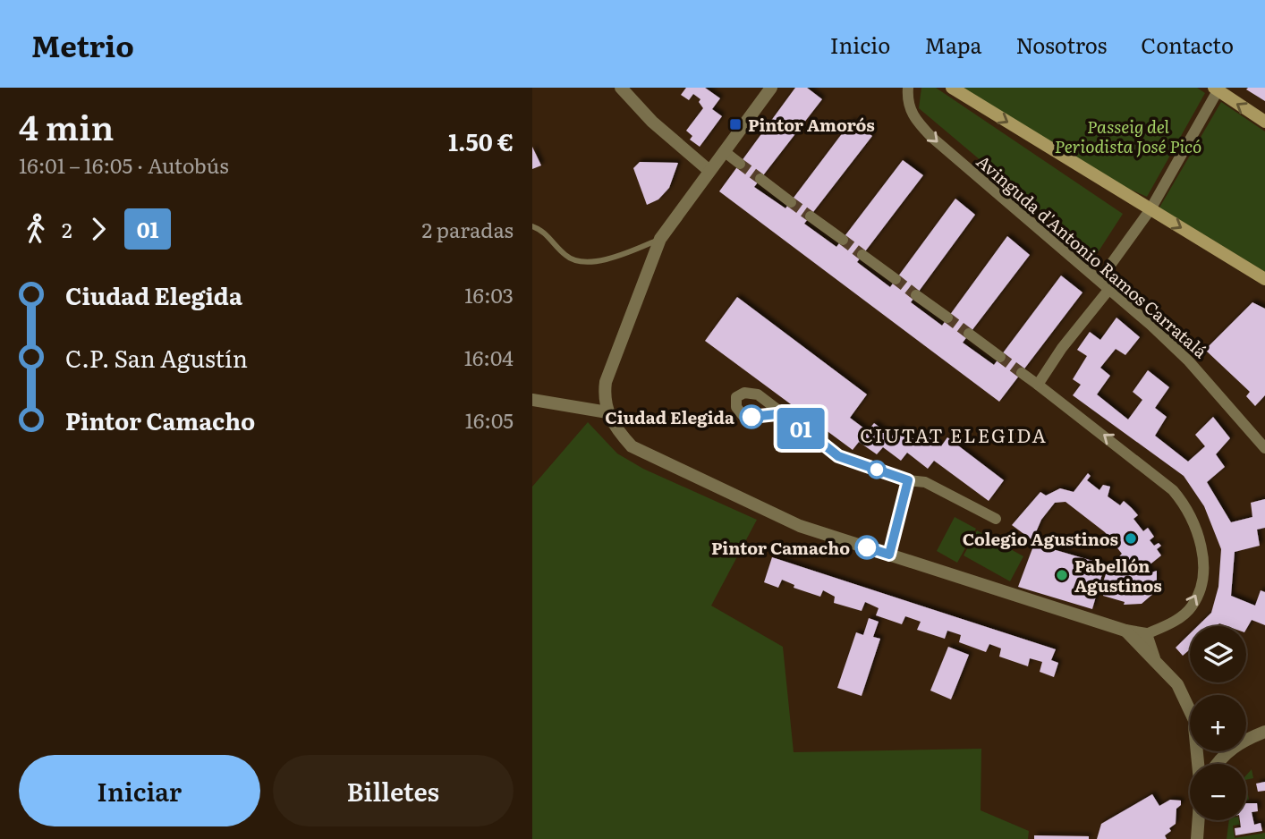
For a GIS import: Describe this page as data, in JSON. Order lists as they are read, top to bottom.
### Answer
{
  "streets": {
    "street": ["Avinguda d'Antonio Ramos Carratalá"]
  },
  "one_way": ["Avinguda d'Antonio Ramos Carratalá"],
  "districts": ["CIUTAT ELEGIDA"],
  "parks": ["Passeig del Periodista José Picó"],
  "places": {
    "transit": ["Pintor Amorós"],
    "other": [
      "Ciudad Elegida",
      "Colegio Agustinos",
      "Pintor Camacho",
      "Pabellón Agustinos"
    ]
  },
  "lines": ["bus line 01"],
  "page": {
    "header": "Metrio",
    "nav": [
      "Inicio",
      "Mapa",
      "Nosotros",
      "Contacto"
    ],
    "heading": ["4 min", "16:01 – 16:05 · Autobús", "1.50 €"],
    "on_map": "01",
    "legs": ["2", "01", "2 paradas"],
    "list": [
      {
        "name": "Ciudad Elegida",
        "value": "16:03"
      },
      {
        "name": "C.P. San Agustín",
        "value": "16:04"
      },
      {
        "name": "Pintor Camacho",
        "value": "16:05"
      }
    ],
    "map_buttons": ["+", "−"],
    "buttons": ["Iniciar", "Billetes"]
  }
}
